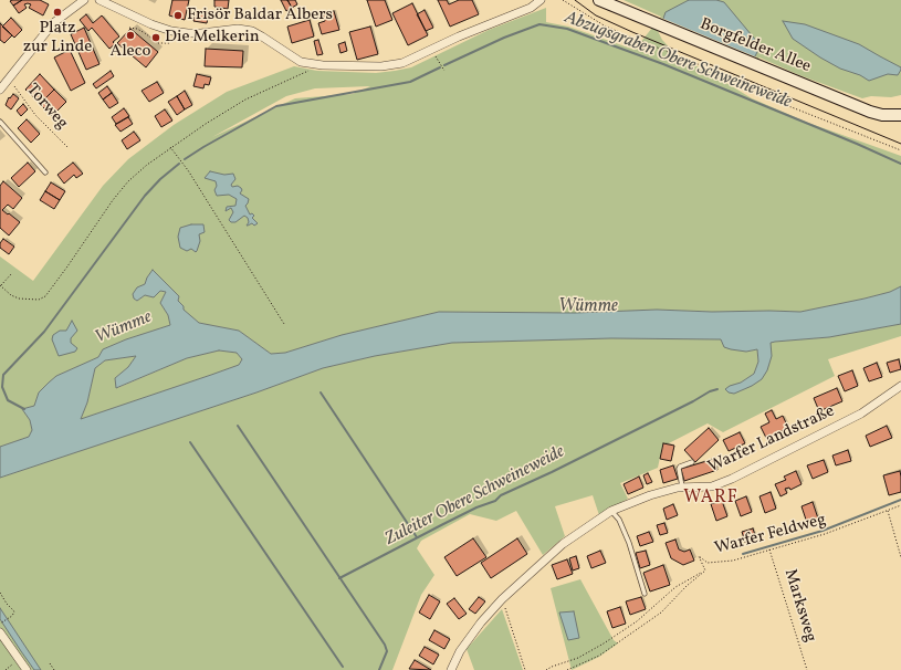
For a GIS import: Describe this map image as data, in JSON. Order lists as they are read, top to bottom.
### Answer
{
  "streets": {
    "main road": ["Borgfelder Allee"],
    "street": ["Warfer Landstraße"],
    "path": ["Torweg", "Warfer Feldweg", "Marksweg"]
  },
  "crossings": [
    ["Warfer Feldweg", "Marksweg"]
  ],
  "districts": ["WARF"],
  "water": ["Abzugsgraben Obere Schweineweide", "Wümme", "Zuleiter Obere Schweineweide"],
  "places": [
    "Platz zur Linde",
    "Frisör Baldar Albers",
    "Aleco",
    "Die Melkerin"
  ]
}
